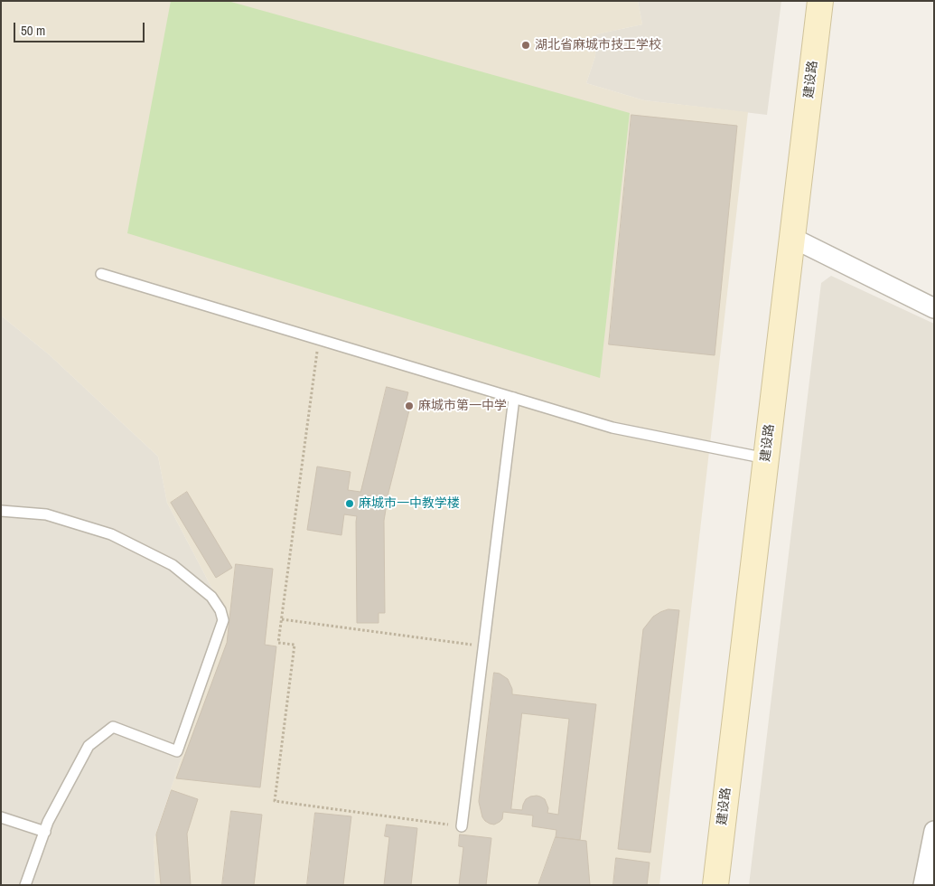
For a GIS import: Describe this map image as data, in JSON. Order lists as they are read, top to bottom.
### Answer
{
  "streets": {
    "street": ["建设路"]
  },
  "places": ["湖北省麻城市技工学校", "麻城市第一中学", "麻城市一中教学楼"],
  "scale_bar": "50 m"
}
